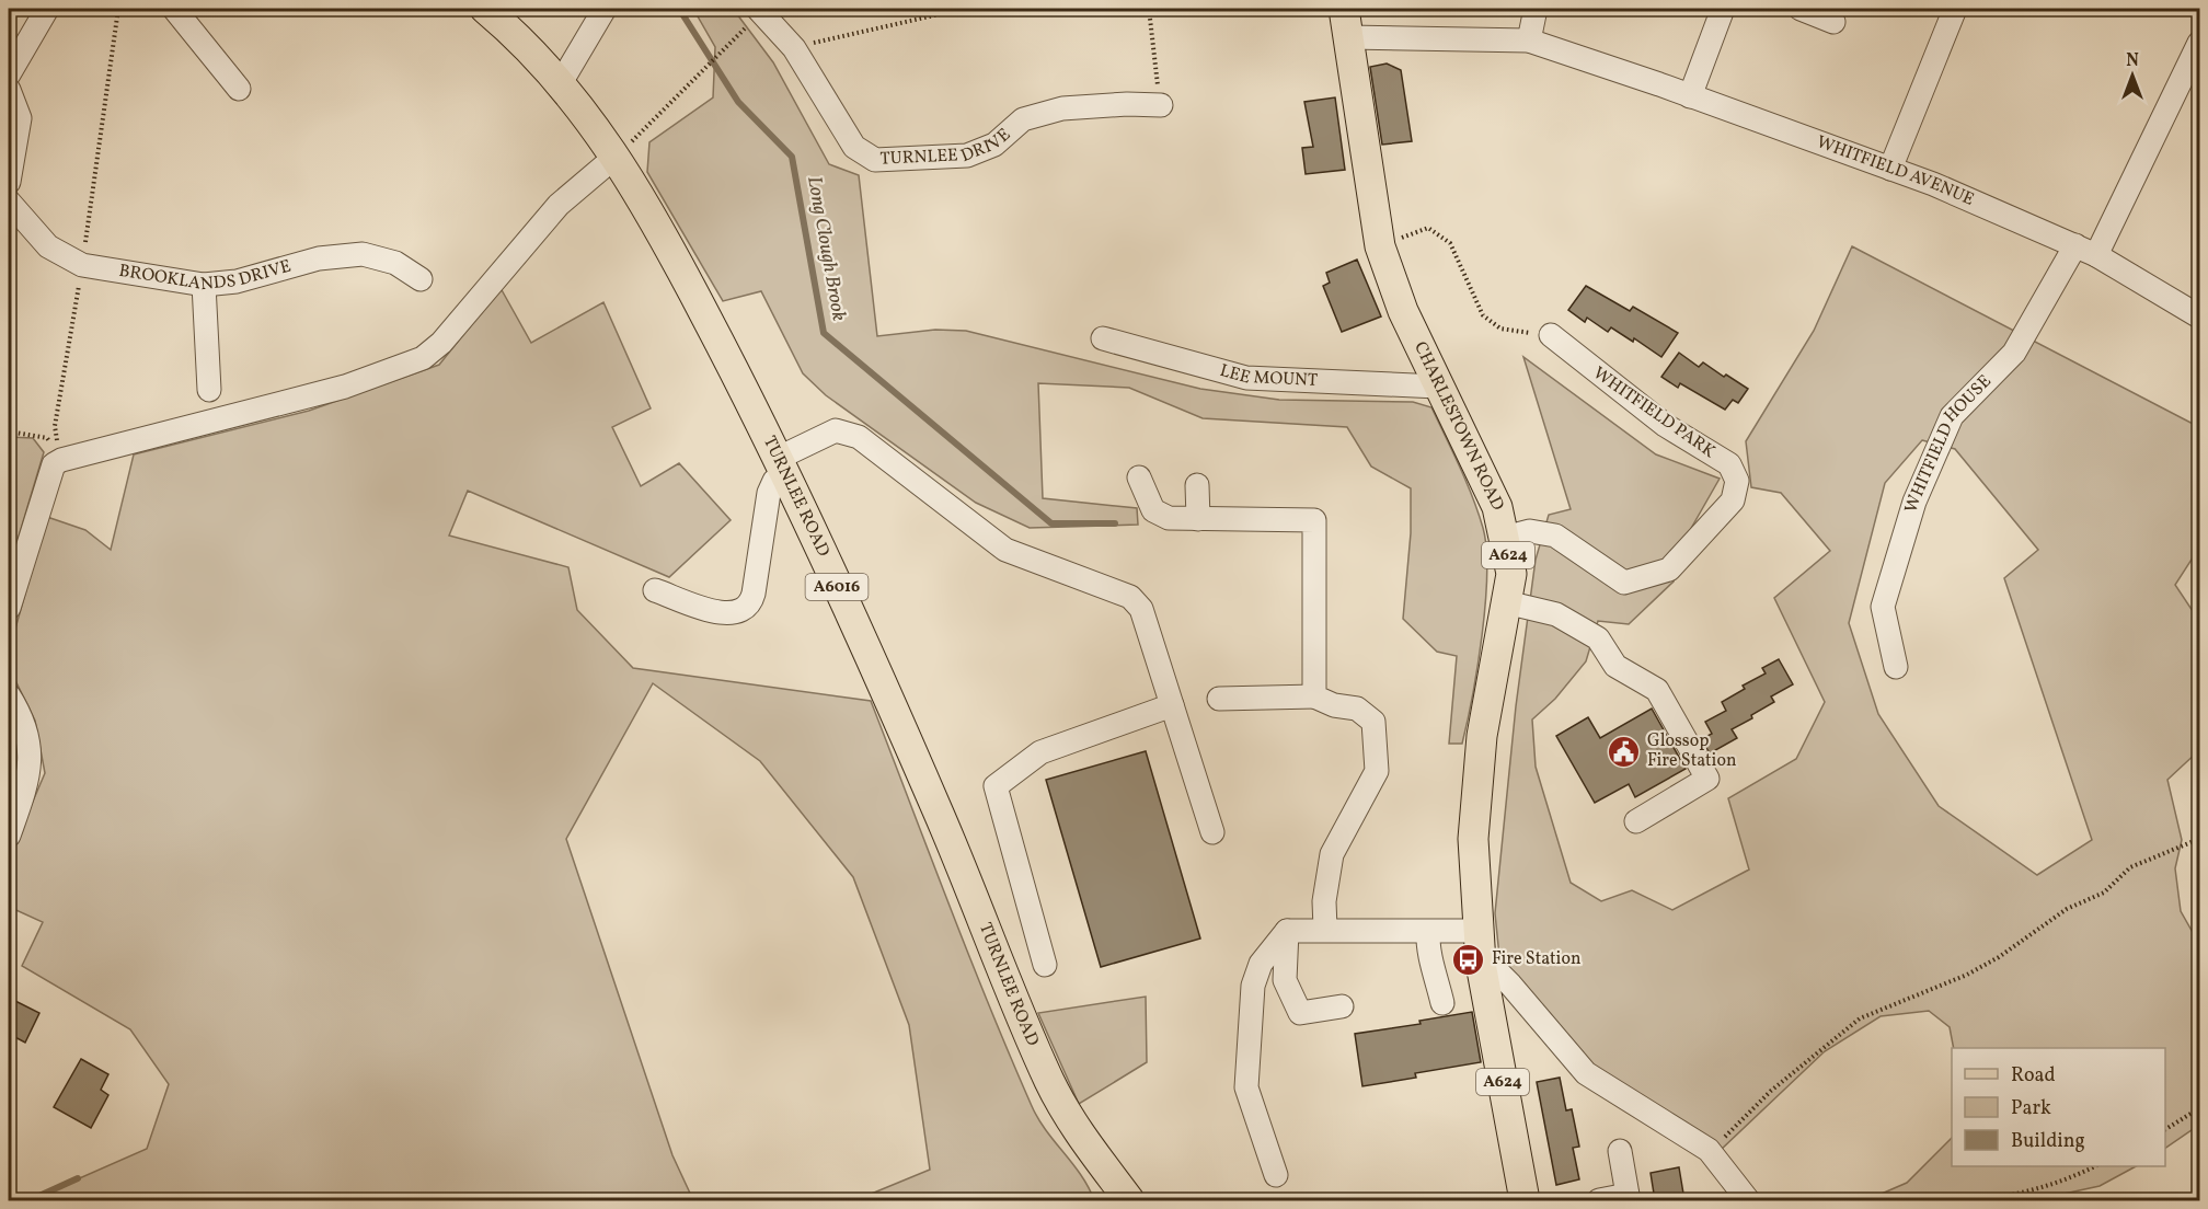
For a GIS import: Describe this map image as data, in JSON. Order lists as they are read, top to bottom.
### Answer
{
  "streets": {
    "main road": [
      "CHARLESTOWN ROAD",
      "TURNLEE ROAD",
      "A624",
      "A6016"
    ],
    "street": [
      "TURNLEE DRIVE",
      "WHITFIELD AVENUE",
      "BROOKLANDS DRIVE",
      "LEE MOUNT",
      "WHITFIELD PARK",
      "WHITFIELD HOUSE"
    ]
  },
  "crossings": [
    ["WHITFIELD AVENUE", "CHARLESTOWN ROAD"],
    ["WHITFIELD AVENUE", "WHITFIELD HOUSE"],
    ["LEE MOUNT", "CHARLESTOWN ROAD"],
    ["WHITFIELD PARK", "CHARLESTOWN ROAD"]
  ],
  "water": ["Long Clough Brook"],
  "places": {
    "public building": ["Glossop Fire Station"],
    "bus stop": ["Fire Station"]
  },
  "legend": ["Road", "Park", "Building"],
  "north": "top"
}
